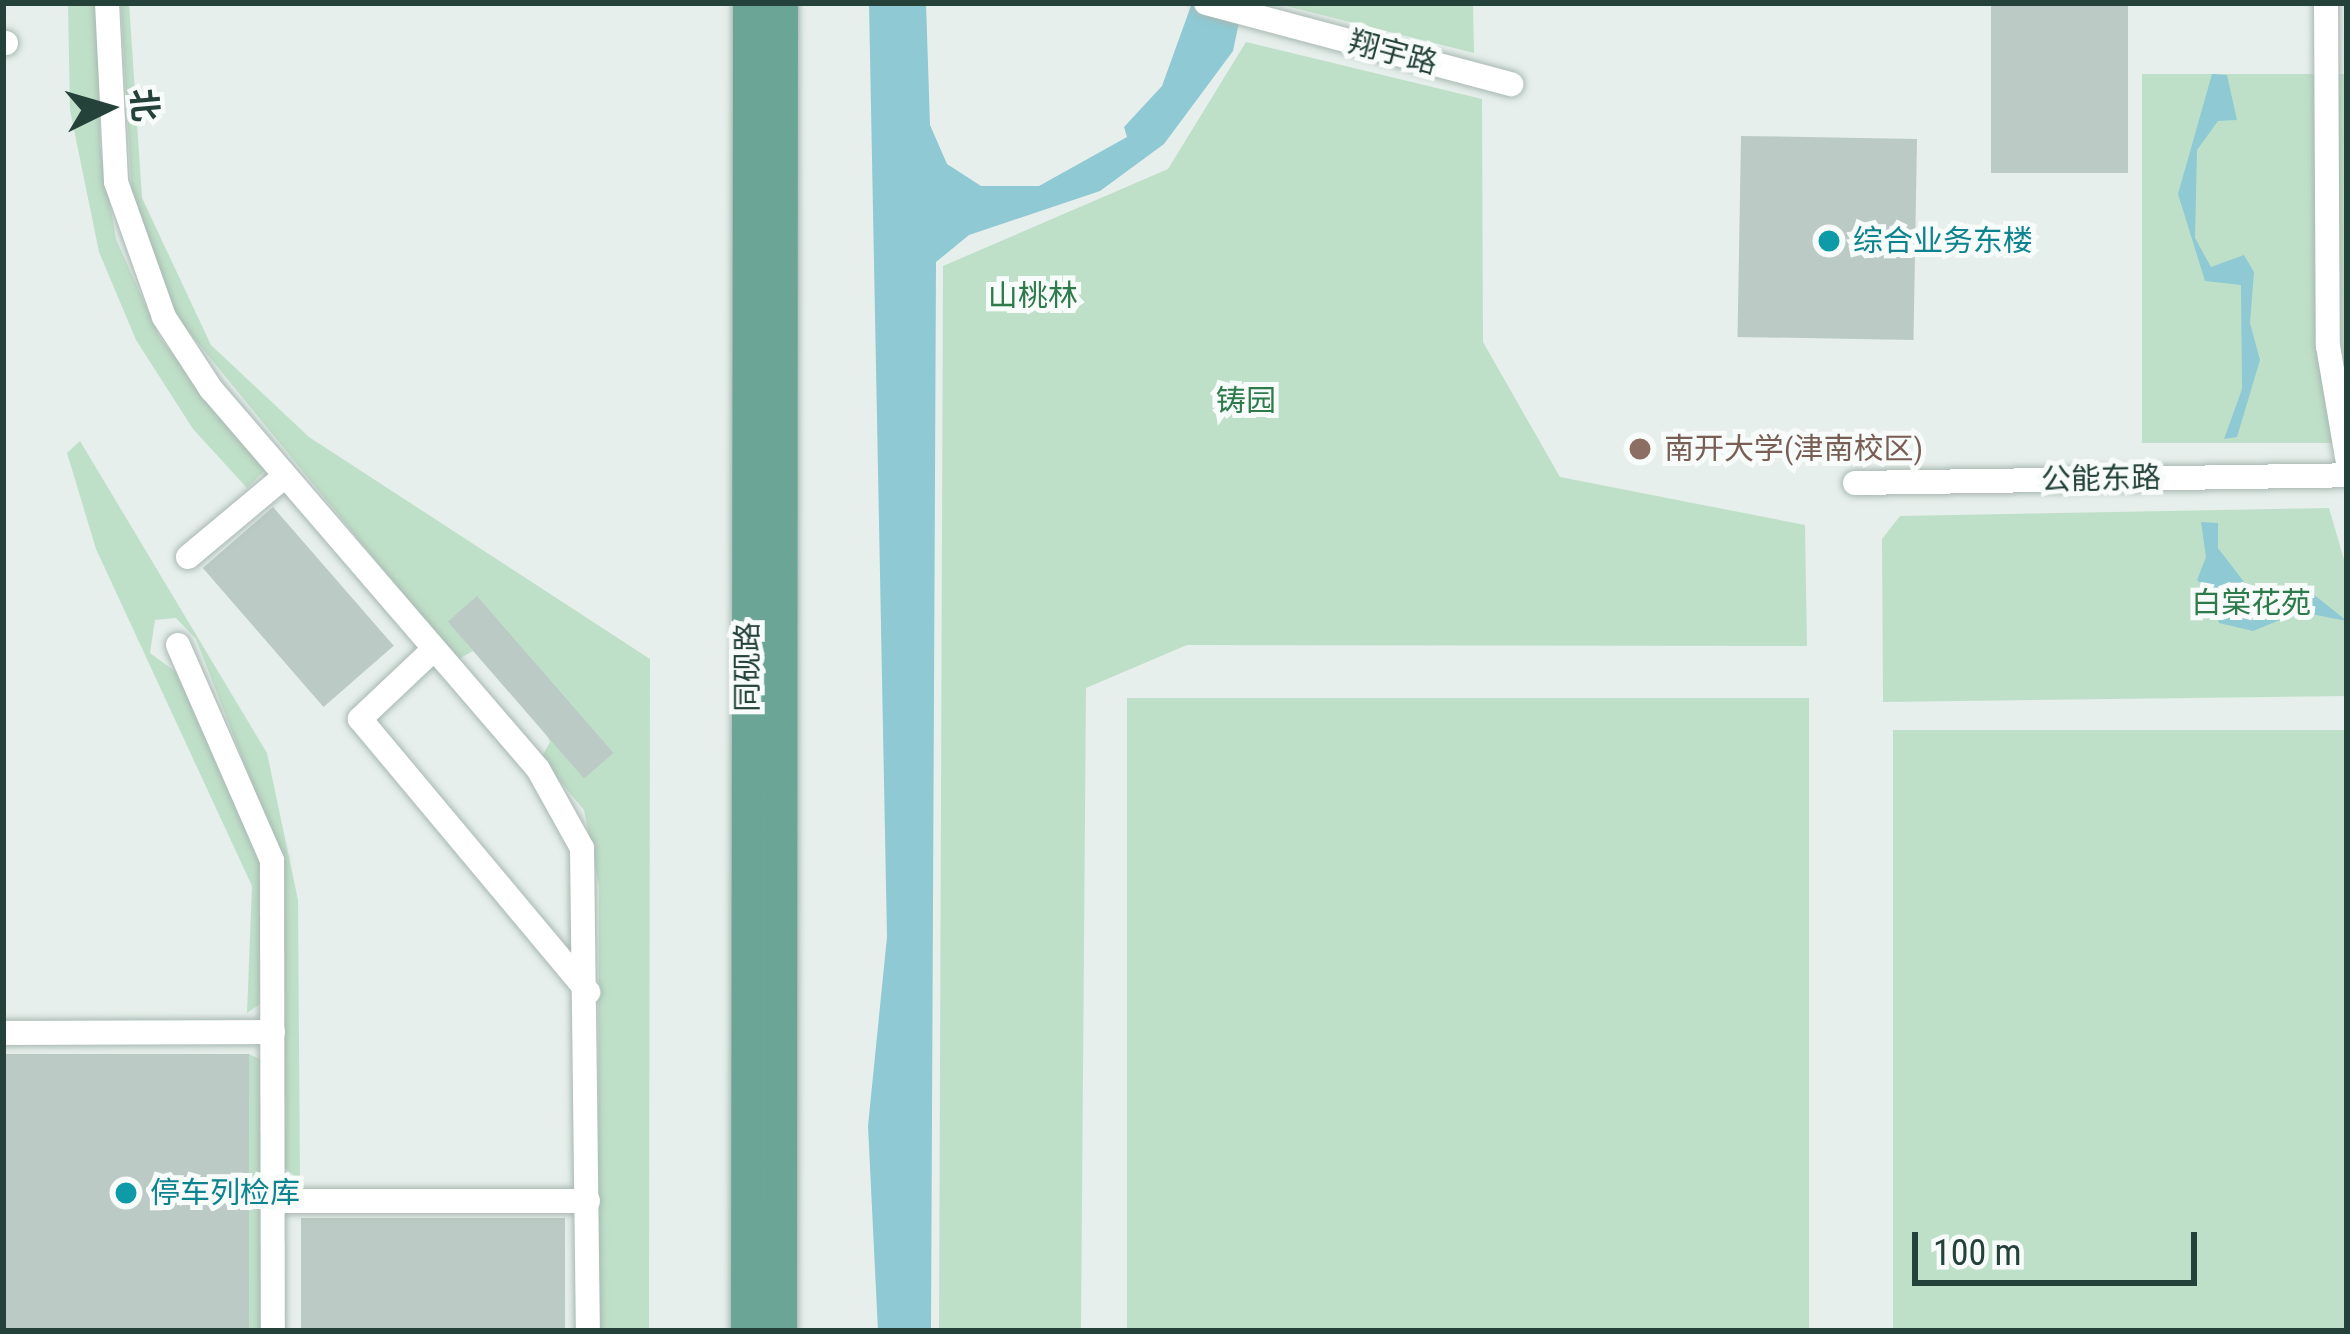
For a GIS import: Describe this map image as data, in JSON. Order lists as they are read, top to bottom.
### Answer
{
  "streets": {
    "main road": ["同砚路"],
    "street": ["翔宇路", "公能东路"]
  },
  "parks": ["山桃林", "铸园", "白棠花苑"],
  "places": ["综合业务东楼", "南开大学(津南校区)", "停车列检库"],
  "scale_bar": "100 m",
  "north": "right"
}
